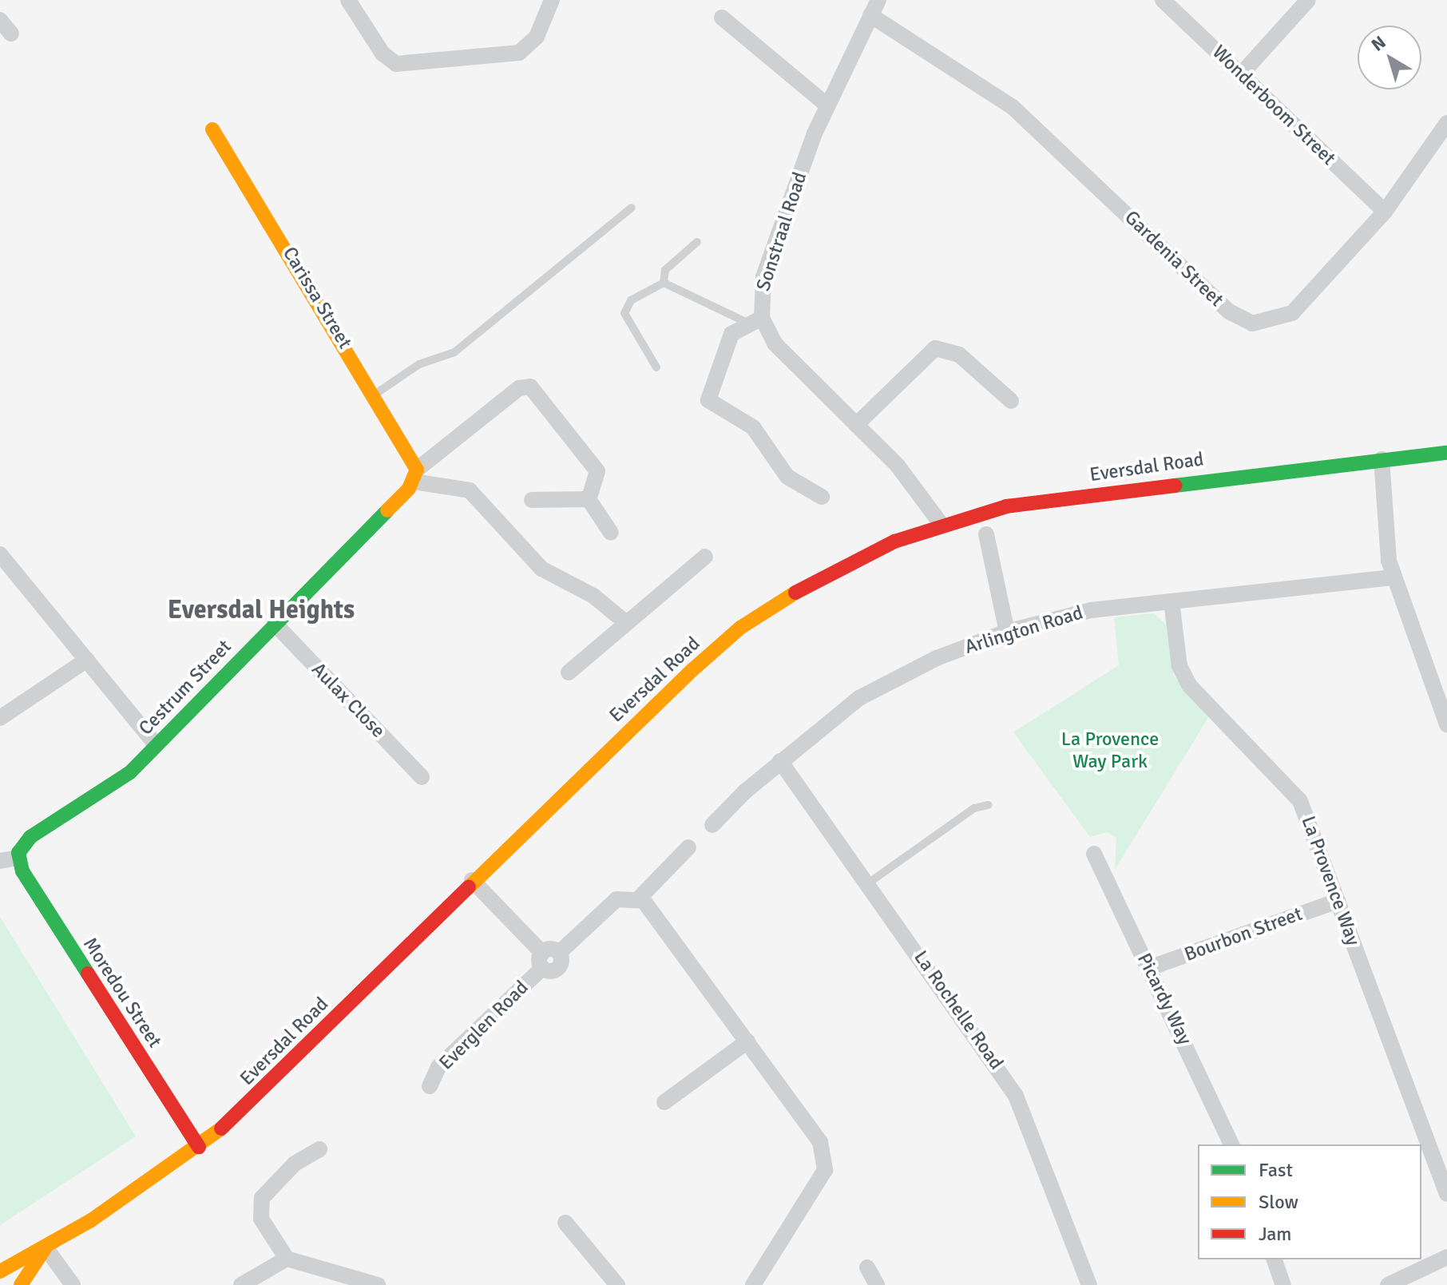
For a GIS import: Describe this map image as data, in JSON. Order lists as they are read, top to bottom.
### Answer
{
  "streets": {
    "street": [
      "Wonderboom Street",
      "Sonstraal Road",
      "Gardenia Street",
      "Carissa Street",
      "Eversdal Road",
      "Arlington Road",
      "Cestrum Street",
      "Aulax Close",
      "La Provence Way",
      "Bourbon Street",
      "Moredou Street",
      "Picardy Way",
      "La Rochelle Road",
      "Everglen Road"
    ]
  },
  "crossings": [
    ["Wonderboom Street", "Gardenia Street"],
    ["Sonstraal Road", "Gardenia Street"],
    ["Sonstraal Road", "Eversdal Road"],
    ["Carissa Street", "Cestrum Street"],
    ["Eversdal Road", "Moredou Street"],
    ["Arlington Road", "La Provence Way"],
    ["Arlington Road", "La Rochelle Road"],
    ["Cestrum Street", "Aulax Close"],
    ["Cestrum Street", "Moredou Street"],
    ["La Provence Way", "Bourbon Street"],
    ["Bourbon Street", "Picardy Way"]
  ],
  "districts": ["Eversdal Heights"],
  "parks": ["La Provence Way Park"],
  "legend": ["Fast", "Slow", "Jam"],
  "north": "top left"
}
